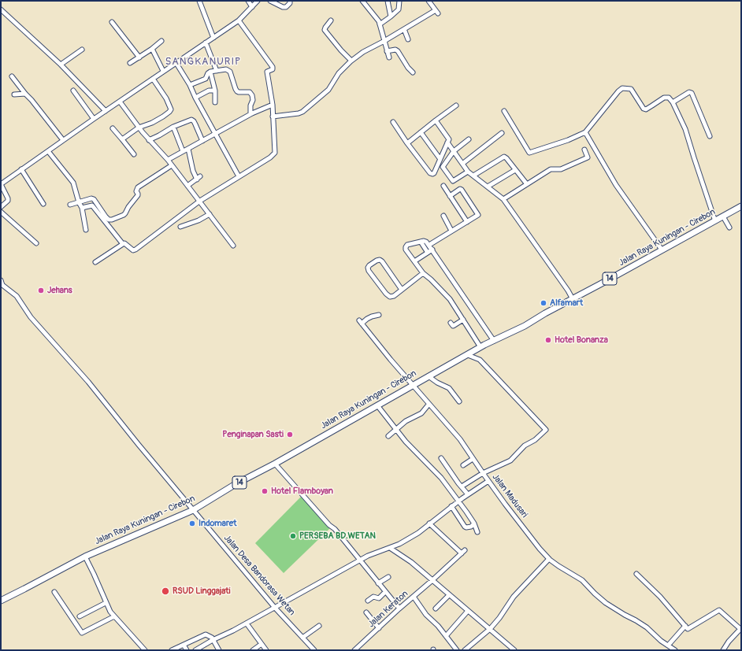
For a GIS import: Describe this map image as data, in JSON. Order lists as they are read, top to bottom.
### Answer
{
  "streets": {
    "highway": ["Jalan Raya Kuningan - Cirebon", "14"],
    "street": ["Jalan Madusari", "Jalan Desa Bandorasa Wetan", "Jalan Keraton"]
  },
  "crossings": [
    ["Jalan Raya Kuningan - Cirebon", "Jalan Madusari"],
    ["Jalan Raya Kuningan - Cirebon", "Jalan Desa Bandorasa Wetan"]
  ],
  "districts": ["SANGKANURIP"],
  "places": [
    "Jehans",
    "Alfamart",
    "Hotel Bonanza",
    "Penginapan Sasti",
    "Hotel Flamboyan",
    "Indomaret",
    "PERSEBA BD.WETAN",
    "RSUD Linggajati"
  ]
}
